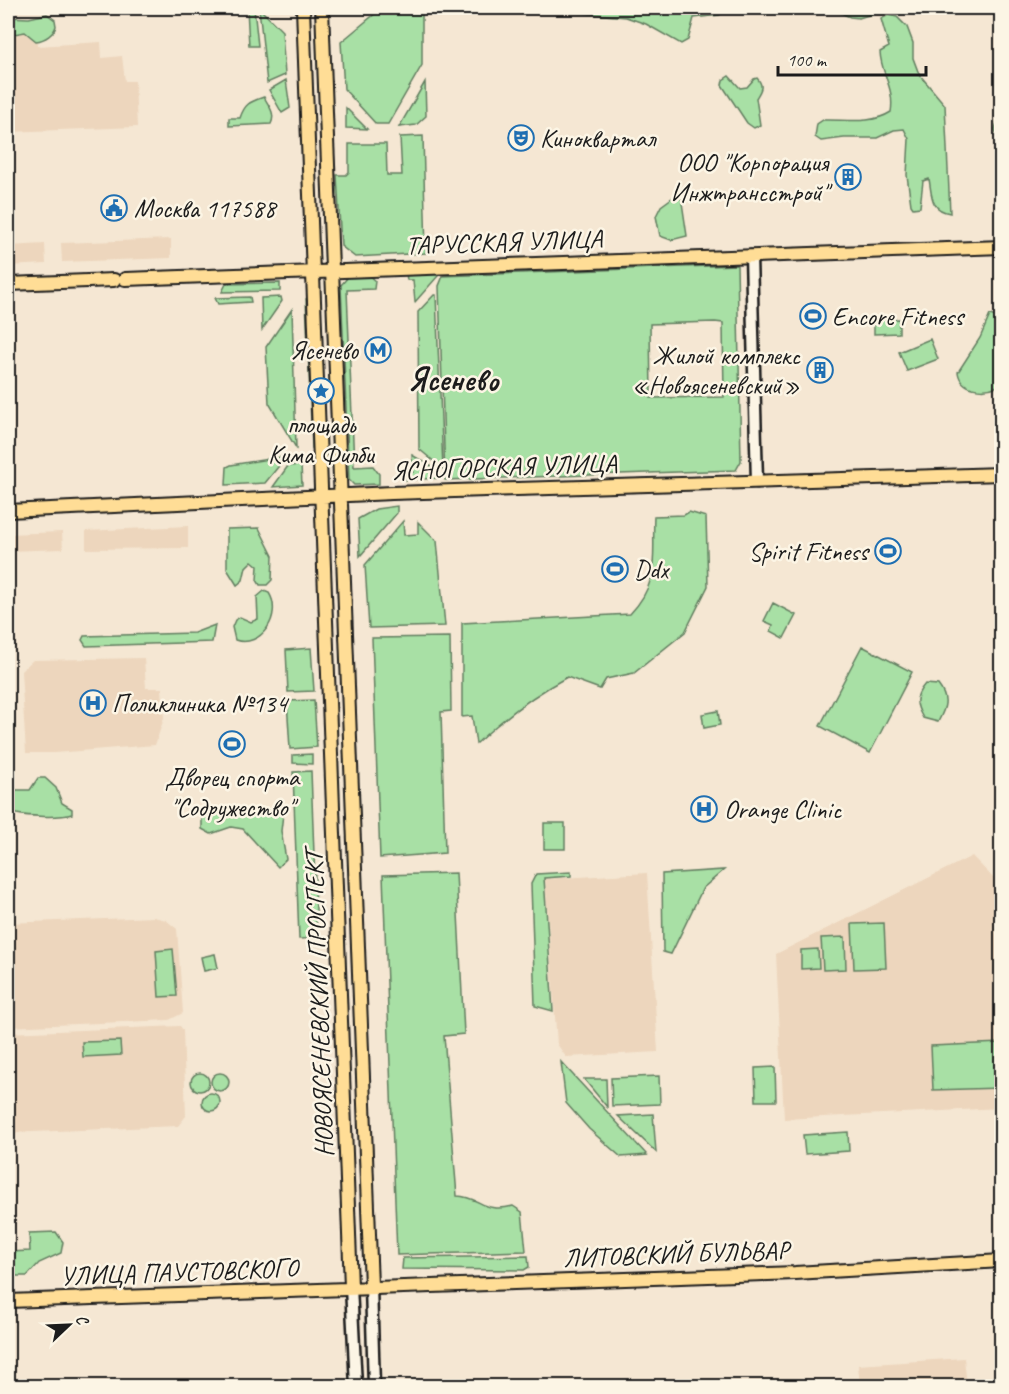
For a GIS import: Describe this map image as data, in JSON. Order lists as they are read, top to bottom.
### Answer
{
  "streets": {
    "main road": [
      "ТАРУССКАЯ УЛИЦА",
      "ЯСНОГОРСКАЯ УЛИЦА",
      "НОВОЯСЕНЕВСКИЙ ПРОСПЕКТ",
      "ЛИТОВСКИЙ БУЛЬВАР",
      "УЛИЦА ПАУСТОВСКОГО"
    ]
  },
  "crossings": [
    ["ТАРУССКАЯ УЛИЦА", "НОВОЯСЕНЕВСКИЙ ПРОСПЕКТ"],
    ["ЯСНОГОРСКАЯ УЛИЦА", "НОВОЯСЕНЕВСКИЙ ПРОСПЕКТ"],
    ["НОВОЯСЕНЕВСКИЙ ПРОСПЕКТ", "ЛИТОВСКИЙ БУЛЬВАР"],
    ["НОВОЯСЕНЕВСКИЙ ПРОСПЕКТ", "УЛИЦА ПАУСТОВСКОГО"],
    ["ЛИТОВСКИЙ БУЛЬВАР", "УЛИЦА ПАУСТОВСКОГО"]
  ],
  "districts": ["Ясенево"],
  "places": {
    "theatre": ["Киноквартал"],
    "building": ["ООО \"Корпорация Инжтрансстрой\"", "Жилой комплекс «Новоясеневский»"],
    "public building": ["Москва 117588"],
    "sports": [
      "Encore Fitness",
      "Spirit Fitness",
      "Ddx",
      "Дворец спорта \"Содружество\""
    ],
    "metro station": ["Ясенево"],
    "place": ["площадь Кима Филби"],
    "hospital": ["Поликлиника №134", "Orange Clinic"]
  },
  "scale_bar": "100 m",
  "north": "top right"
}
